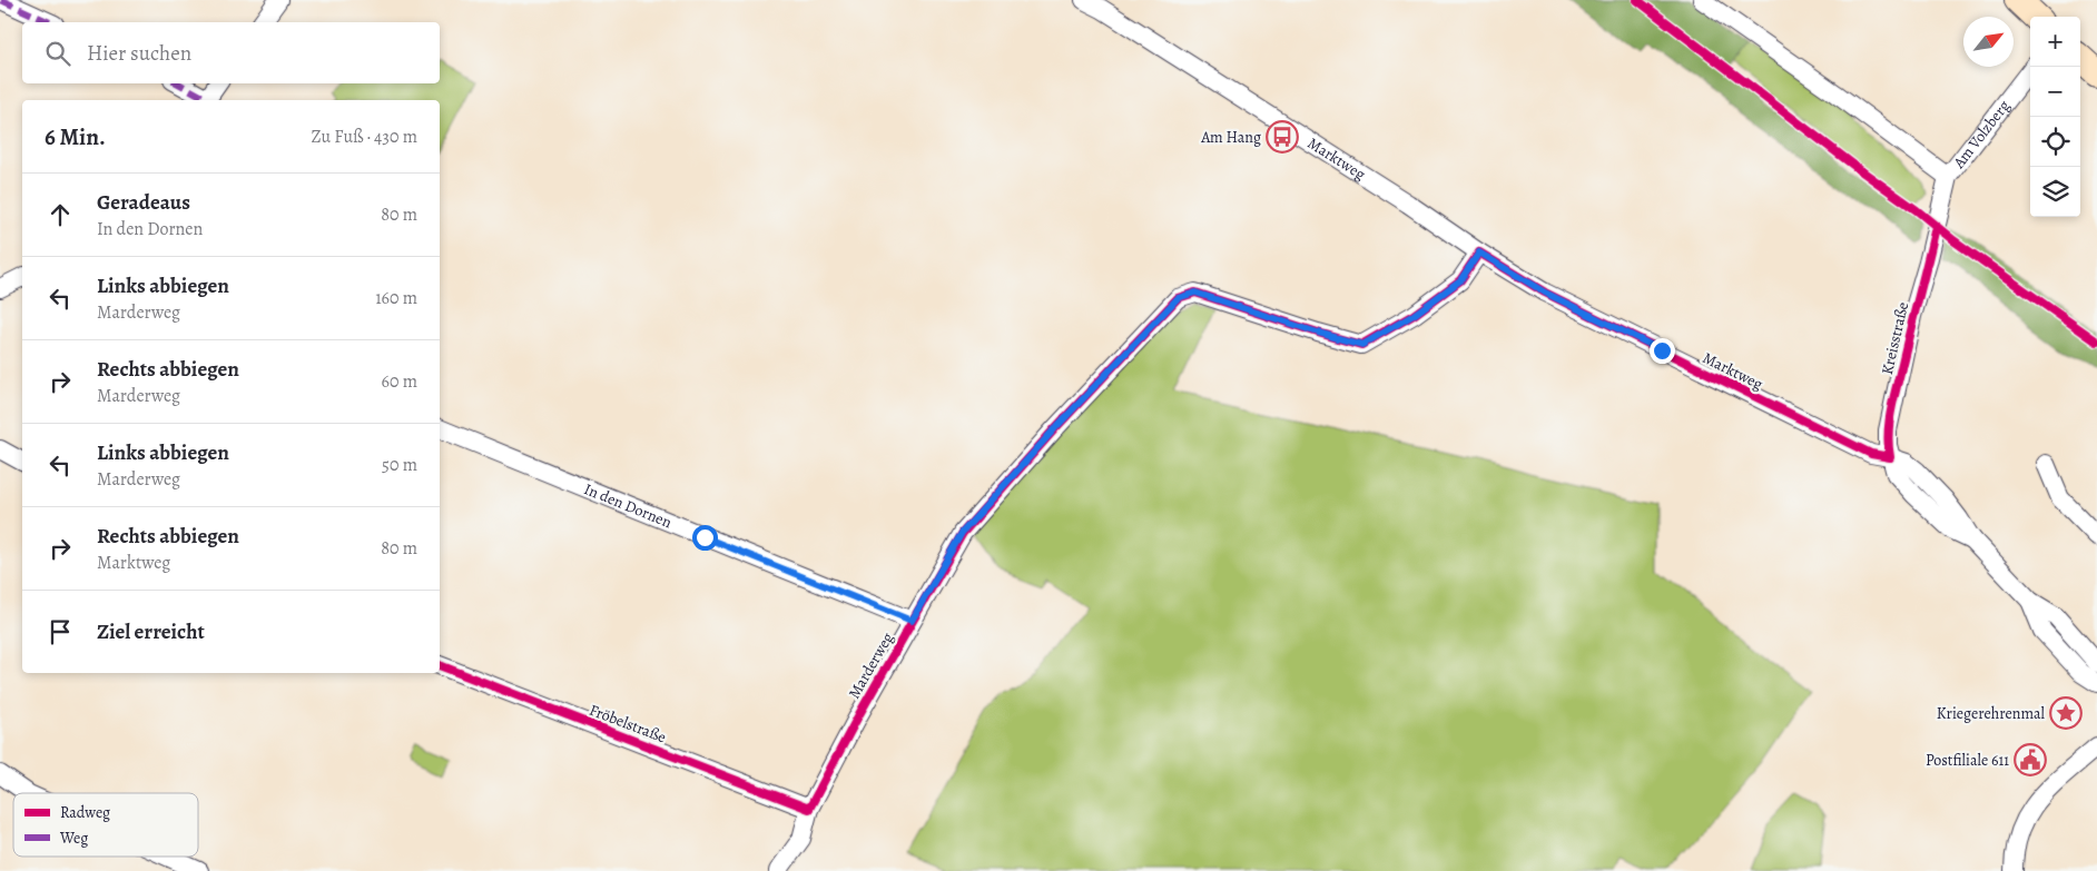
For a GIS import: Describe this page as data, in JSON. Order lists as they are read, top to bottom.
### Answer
{
  "streets": {
    "street": [
      "Am Volzberg",
      "Marktweg",
      "Kreisstraße",
      "In den Dornen",
      "Marderweg",
      "Fröbelstraße"
    ]
  },
  "crossings": [
    ["Am Volzberg", "Kreisstraße"],
    ["Marktweg", "Kreisstraße"],
    ["Marktweg", "Marderweg"],
    ["In den Dornen", "Marderweg"],
    ["Marderweg", "Fröbelstraße"]
  ],
  "places": {
    "bus stop": ["Am Hang"],
    "place": ["Kriegerehrenmal"],
    "public building": ["Postfiliale 611"]
  },
  "legend": ["Radweg", "Weg"],
  "north": "top right",
  "page": {
    "map_buttons": ["+", "−"],
    "search": "Hier suchen",
    "heading": ["6 Min.", "Zu Fuß · 430 m"],
    "list": [
      ["Geradeaus", "In den Dornen", "80 m"],
      ["Links abbiegen", "Marderweg", "160 m"],
      ["Rechts abbiegen", "Marderweg", "60 m"],
      ["Links abbiegen", "Marderweg", "50 m"],
      ["Rechts abbiegen", "Marktweg", "80 m"],
      "Ziel erreicht"
    ]
  }
}
